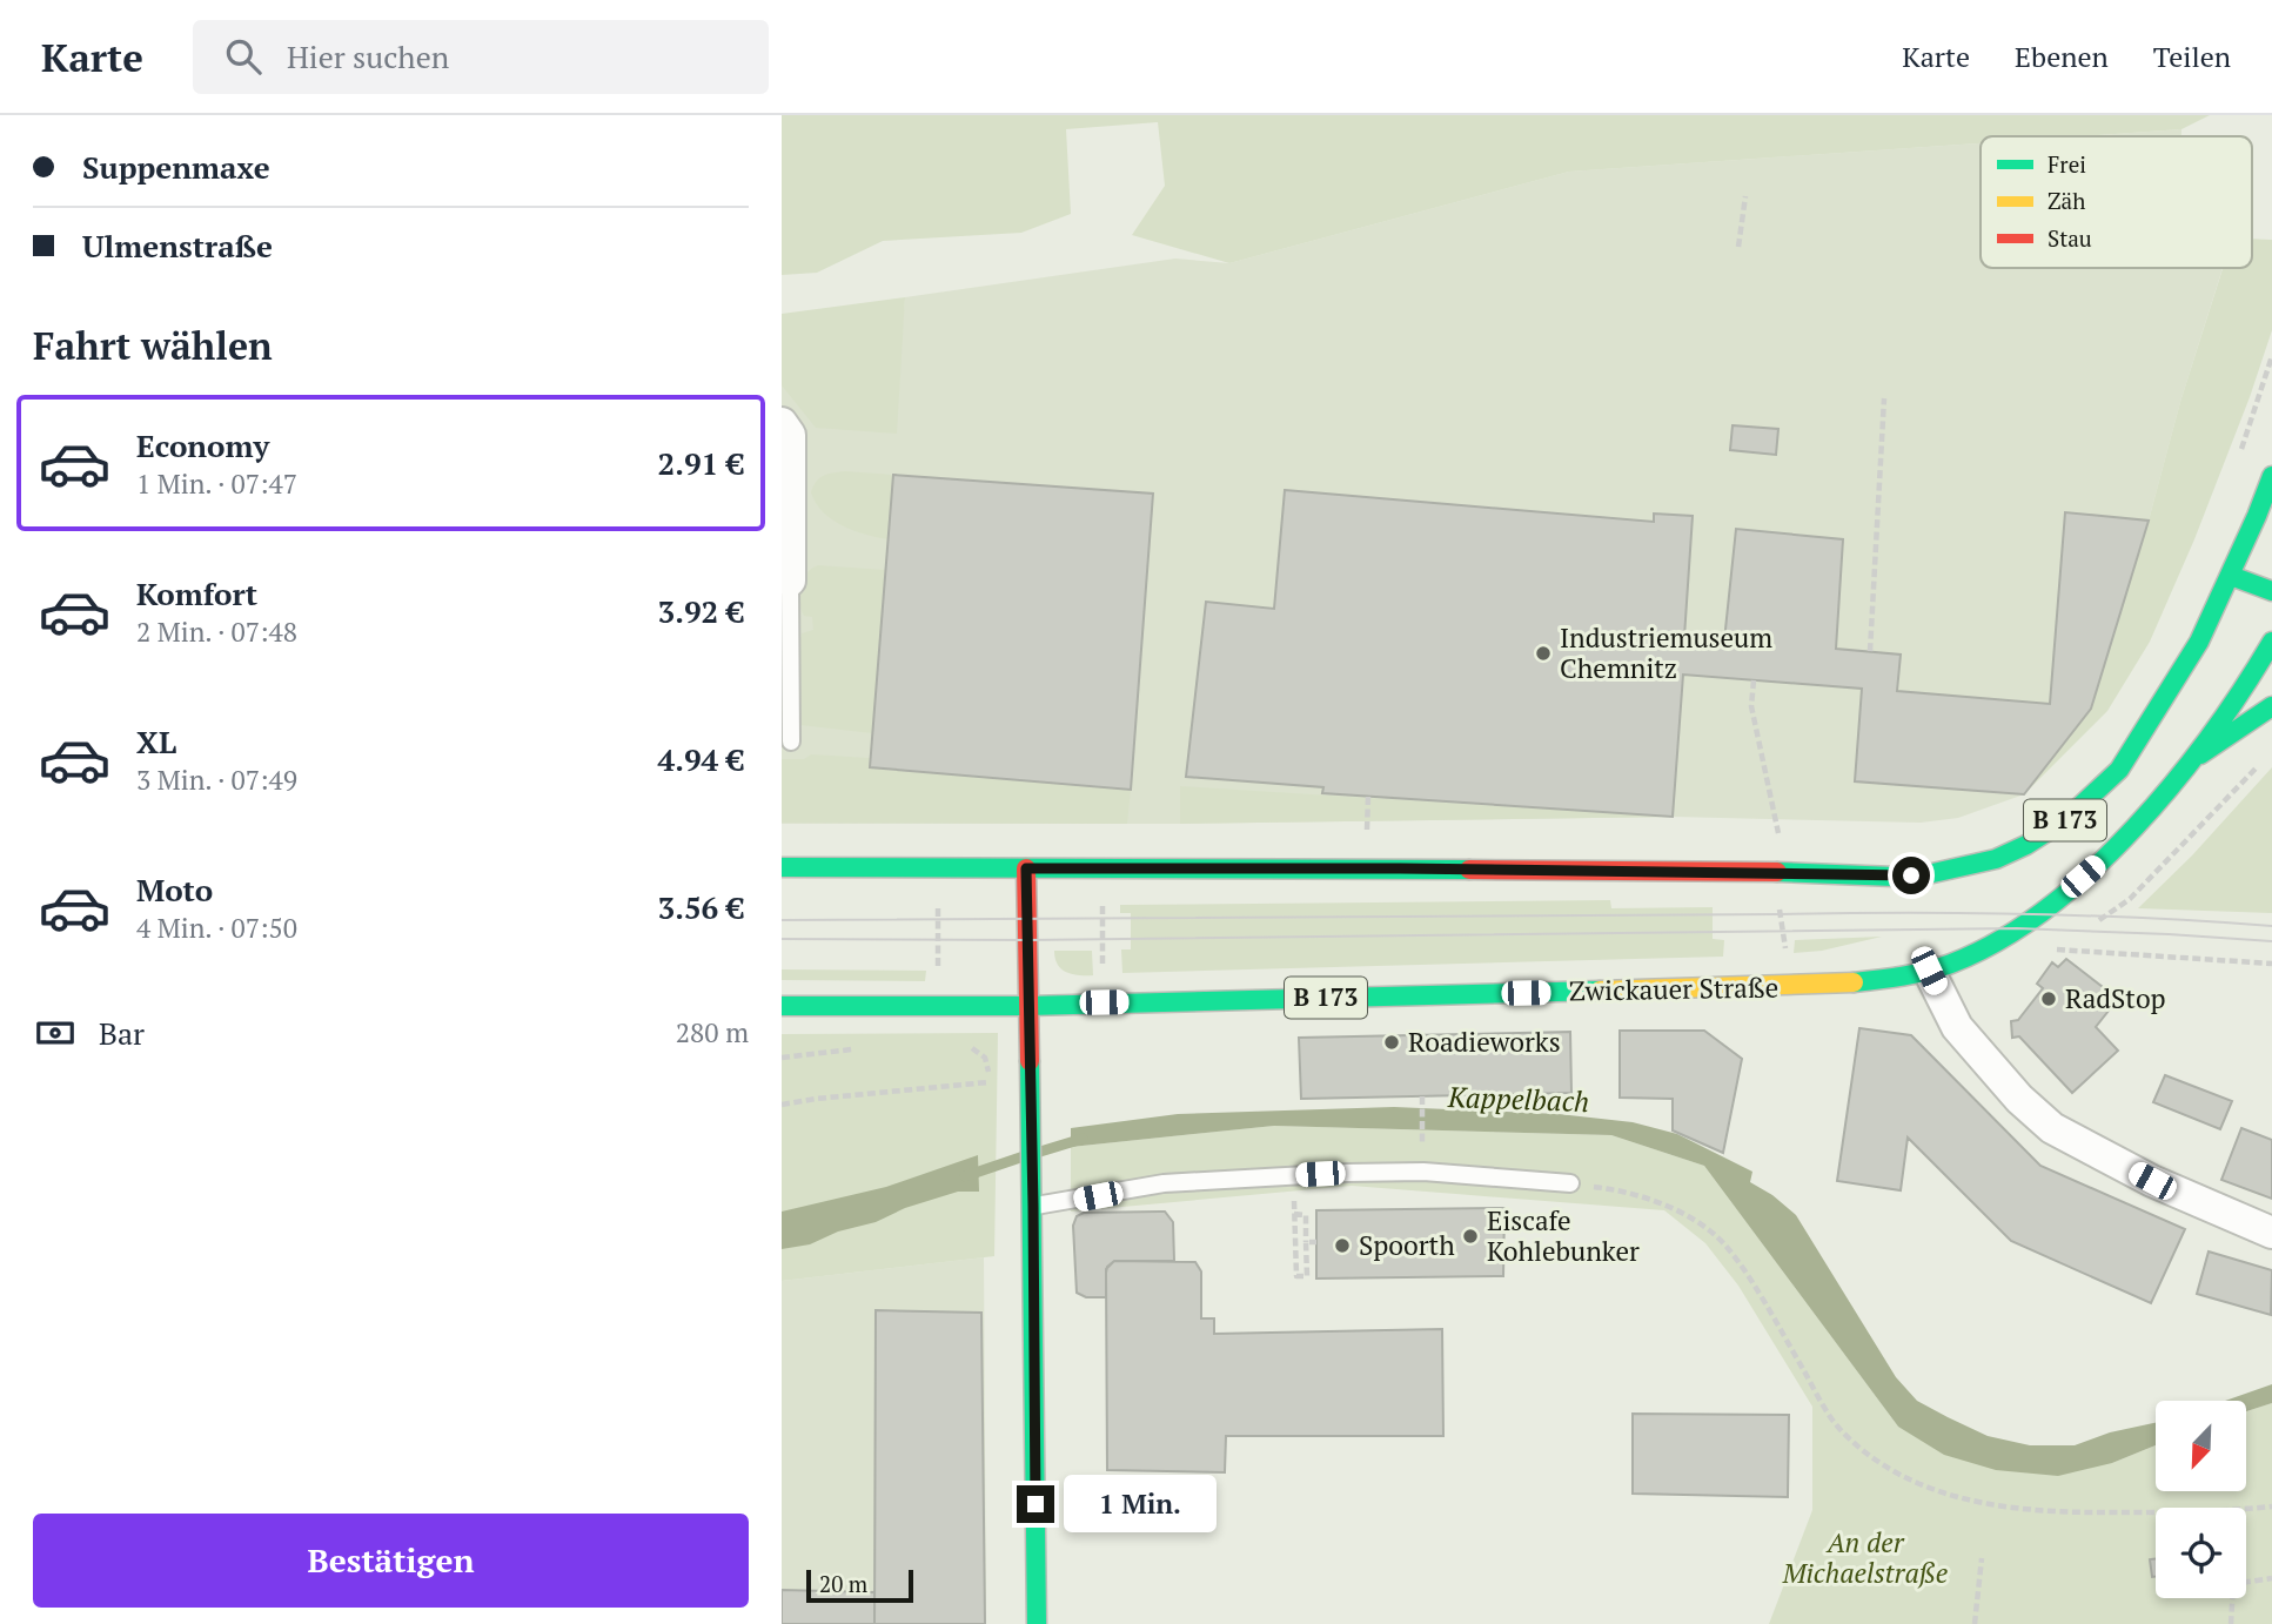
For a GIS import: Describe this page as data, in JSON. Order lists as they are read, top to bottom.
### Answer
{
  "streets": {
    "main road": ["B 173", "Zwickauer Straße"]
  },
  "crossings": [
    ["B 173", "Zwickauer Straße"]
  ],
  "water": ["Kappelbach"],
  "parks": ["An der Michaelstraße"],
  "places": [
    "Industriemuseum Chemnitz",
    "RadStop",
    "Roadieworks",
    "Eiscafe Kohlebunker",
    "Spoorth"
  ],
  "legend": ["Frei", "Zäh", "Stau"],
  "scale_bar": "20 m",
  "north": "bottom left",
  "page": {
    "header": "Karte",
    "search": "Hier suchen",
    "nav": ["Karte", "Ebenen", "Teilen"],
    "banner": ["Suppenmaxe", "Ulmenstraße"],
    "heading": "Fahrt wählen",
    "list": [
      {
        "name": "Economy",
        "note": "1 Min. · 07:47",
        "value": "2.91 €"
      },
      {
        "name": "Komfort",
        "note": "2 Min. · 07:48",
        "value": "3.92 €"
      },
      {
        "name": "XL",
        "note": "3 Min. · 07:49",
        "value": "4.94 €"
      },
      {
        "name": "Moto",
        "note": "4 Min. · 07:50",
        "value": "3.56 €"
      }
    ],
    "pay": ["Bar", "280 m"],
    "bubble": "1 Min.",
    "buttons": "Bestätigen",
    "scale": "20 m"
  }
}
